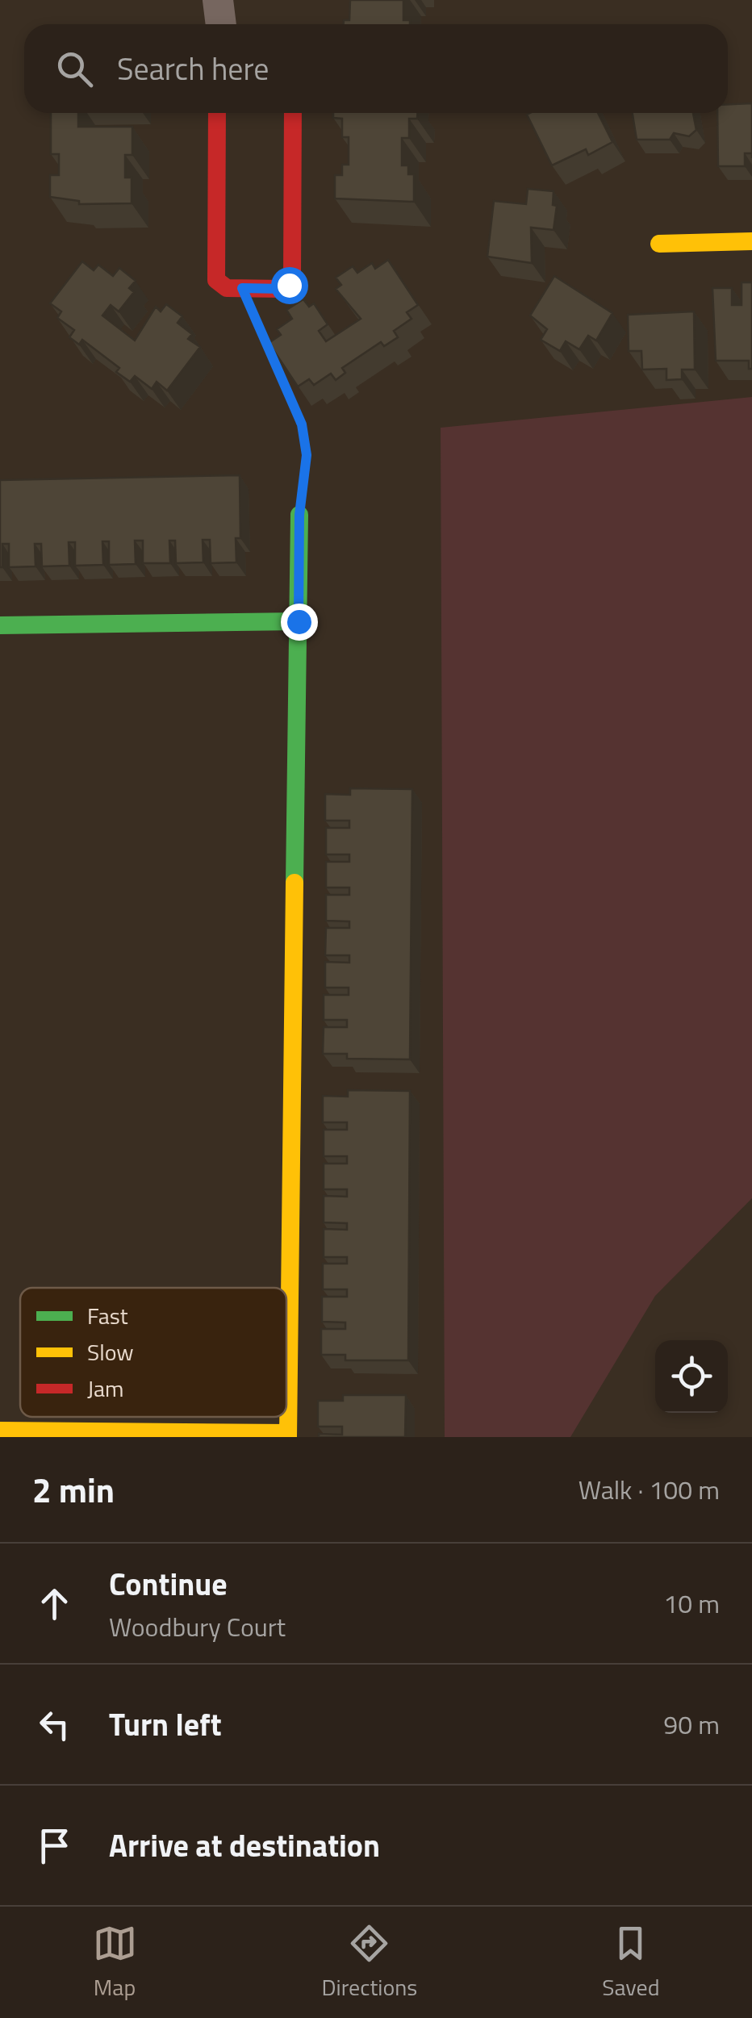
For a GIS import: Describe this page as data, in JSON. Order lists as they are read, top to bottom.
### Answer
{
  "legend": ["Fast", "Slow", "Jam"],
  "page": {
    "search": "Search here",
    "heading": ["2 min", "Walk · 100 m"],
    "list": [
      ["Continue", "Woodbury Court", "10 m"],
      ["Turn left", "90 m"],
      "Arrive at destination"
    ],
    "nav": ["Map", "Directions", "Saved"]
  }
}
